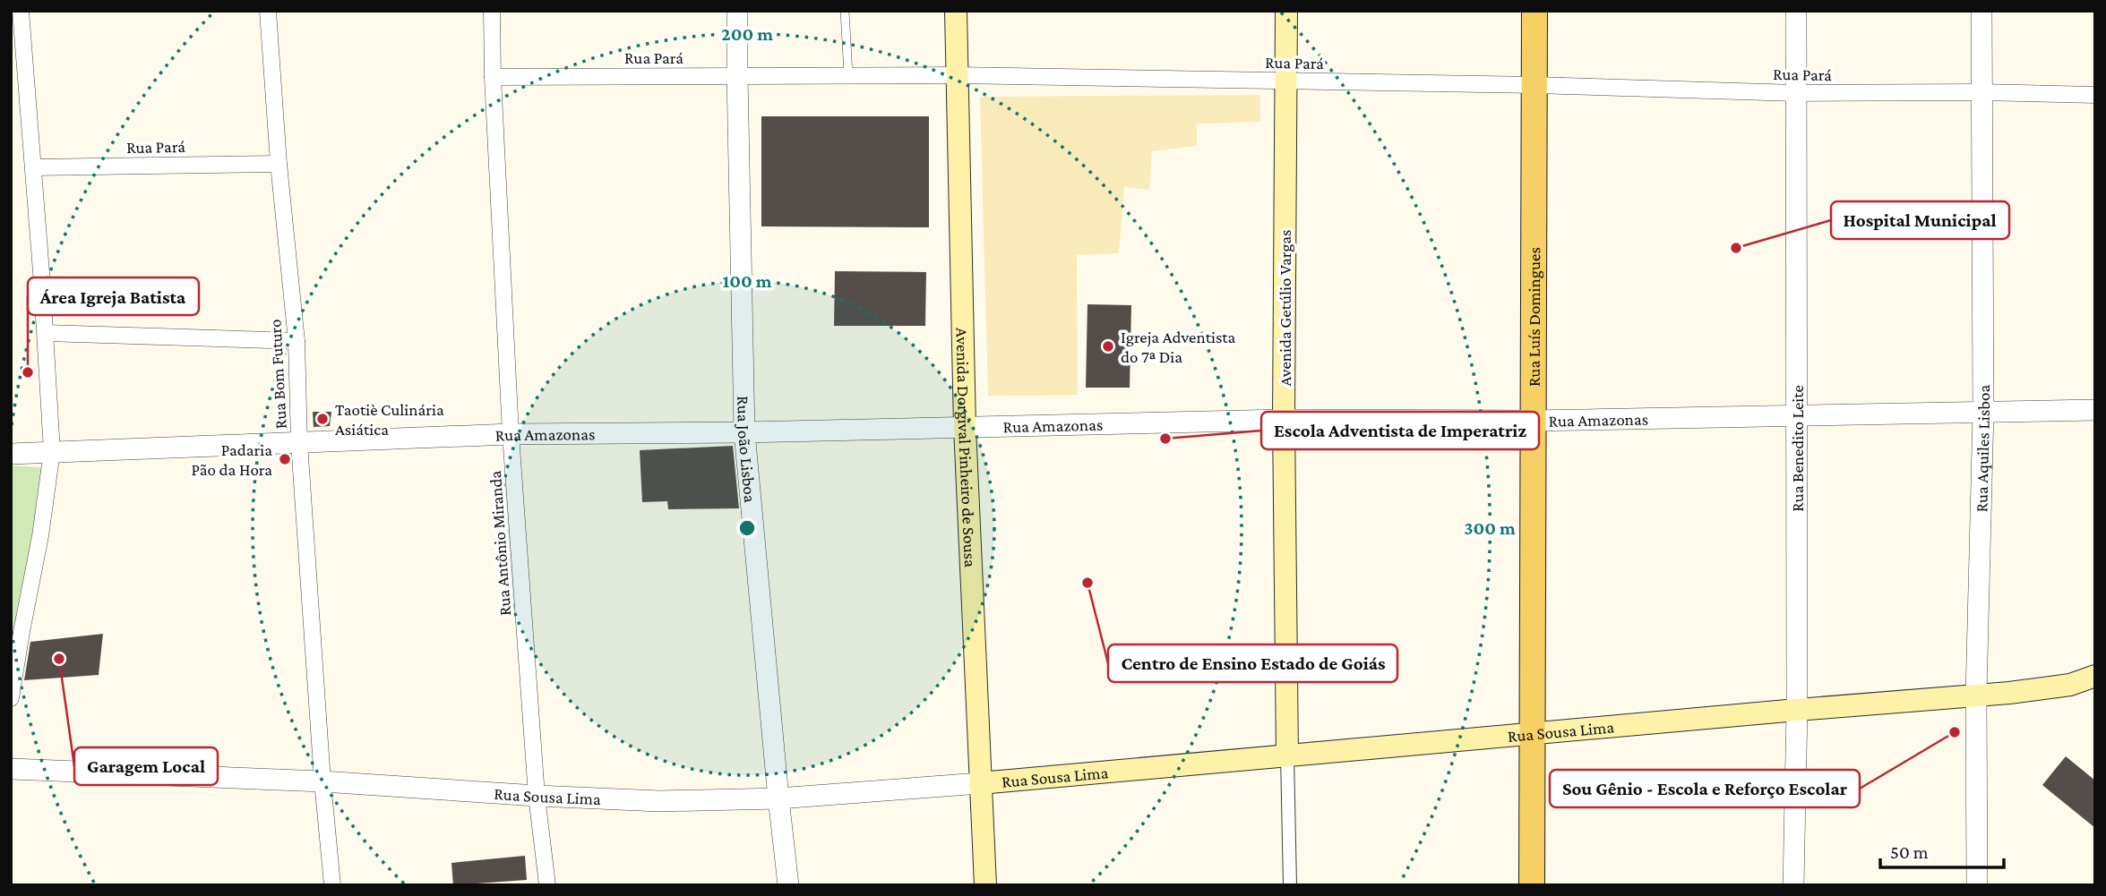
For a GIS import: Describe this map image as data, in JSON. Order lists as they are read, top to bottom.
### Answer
{
  "streets": {
    "main road": [
      "Avenida Getúlio Vargas",
      "Rua Luís Domingues",
      "Avenida Dorgival Pinheiro de Sousa",
      "Rua Sousa Lima"
    ],
    "street": [
      "Rua Pará",
      "Rua Bom Futuro",
      "Rua Amazonas",
      "Rua João Lisboa",
      "Rua Benedito Leite",
      "Rua Aquiles Lisboa",
      "Rua Antônio Miranda"
    ]
  },
  "crossings": [
    ["Rua Pará", "Avenida Getúlio Vargas"],
    ["Rua Pará", "Rua Luís Domingues"],
    ["Rua Pará", "Rua Bom Futuro"],
    ["Rua Pará", "Rua João Lisboa"],
    ["Rua Pará", "Avenida Dorgival Pinheiro de Sousa"],
    ["Rua Pará", "Rua Benedito Leite"],
    ["Rua Pará", "Rua Aquiles Lisboa"],
    ["Rua Pará", "Rua Antônio Miranda"],
    ["Avenida Getúlio Vargas", "Rua Amazonas"],
    ["Avenida Getúlio Vargas", "Rua Sousa Lima"],
    ["Rua Luís Domingues", "Rua Amazonas"],
    ["Rua Luís Domingues", "Rua Sousa Lima"],
    ["Rua Bom Futuro", "Rua Amazonas"],
    ["Rua Bom Futuro", "Rua Sousa Lima"],
    ["Rua Amazonas", "Rua João Lisboa"],
    ["Rua Amazonas", "Avenida Dorgival Pinheiro de Sousa"],
    ["Rua Amazonas", "Rua Benedito Leite"],
    ["Rua Amazonas", "Rua Aquiles Lisboa"],
    ["Rua Amazonas", "Rua Antônio Miranda"],
    ["Rua João Lisboa", "Rua Sousa Lima"],
    ["Avenida Dorgival Pinheiro de Sousa", "Rua Sousa Lima"],
    ["Rua Benedito Leite", "Rua Sousa Lima"],
    ["Rua Aquiles Lisboa", "Rua Sousa Lima"],
    ["Rua Antônio Miranda", "Rua Sousa Lima"]
  ],
  "places": [
    "Hospital Municipal",
    "Igreja Adventista do 7ª Dia",
    "Área Igreja Batista",
    "Taotiè Culinária Asiática",
    "Escola Adventista de Imperatriz",
    "Padaria Pão da Hora",
    "Centro de Ensino Estado de Goiás",
    "Garagem Local",
    "Sou Gênio - Escola e Reforço Escolar"
  ],
  "scale_bar": "50 m",
  "rings": ["200 m", "100 m", "300 m"]
}
